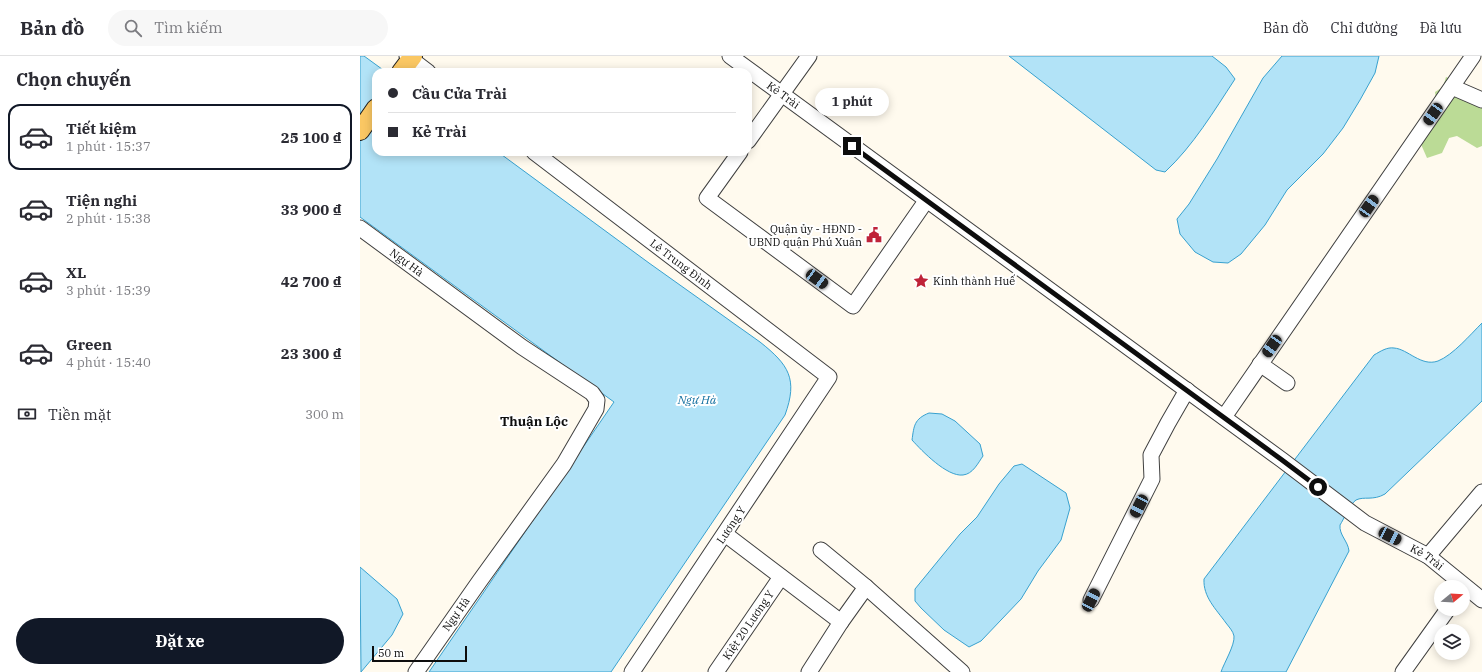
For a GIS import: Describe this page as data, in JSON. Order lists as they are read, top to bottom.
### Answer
{
  "streets": {
    "street": [
      "Kẻ Trài",
      "Ngự Hà",
      "Lê Trung Đình",
      "Lương Y",
      "Kiệt 20 Lương Y"
    ]
  },
  "crossings": [
    ["Lê Trung Đình", "Lương Y"]
  ],
  "districts": ["Thuận Lộc"],
  "water": ["Ngự Hà"],
  "places": {
    "public building": ["Quận ủy - HĐND - UBND quận Phú Xuân"],
    "place": ["Kinh thành Huế"]
  },
  "scale_bar": "50 m",
  "north": "right",
  "page": {
    "header": "Bản đồ",
    "search": "Tìm kiếm",
    "nav": ["Bản đồ", "Chỉ đường", "Đã lưu"],
    "heading": "Chọn chuyến",
    "banner": ["Cầu Cửa Trài", "Kẻ Trài"],
    "bubble": "1 phút",
    "list": [
      {
        "name": "Tiết kiệm",
        "note": "1 phút · 15:37",
        "value": "25 100 ₫"
      },
      {
        "name": "Tiện nghi",
        "note": "2 phút · 15:38",
        "value": "33 900 ₫"
      },
      {
        "name": "XL",
        "note": "3 phút · 15:39",
        "value": "42 700 ₫"
      },
      {
        "name": "Green",
        "note": "4 phút · 15:40",
        "value": "23 300 ₫"
      }
    ],
    "pay": ["Tiền mặt", "300 m"],
    "buttons": "Đặt xe",
    "scale": "50 m"
  }
}
